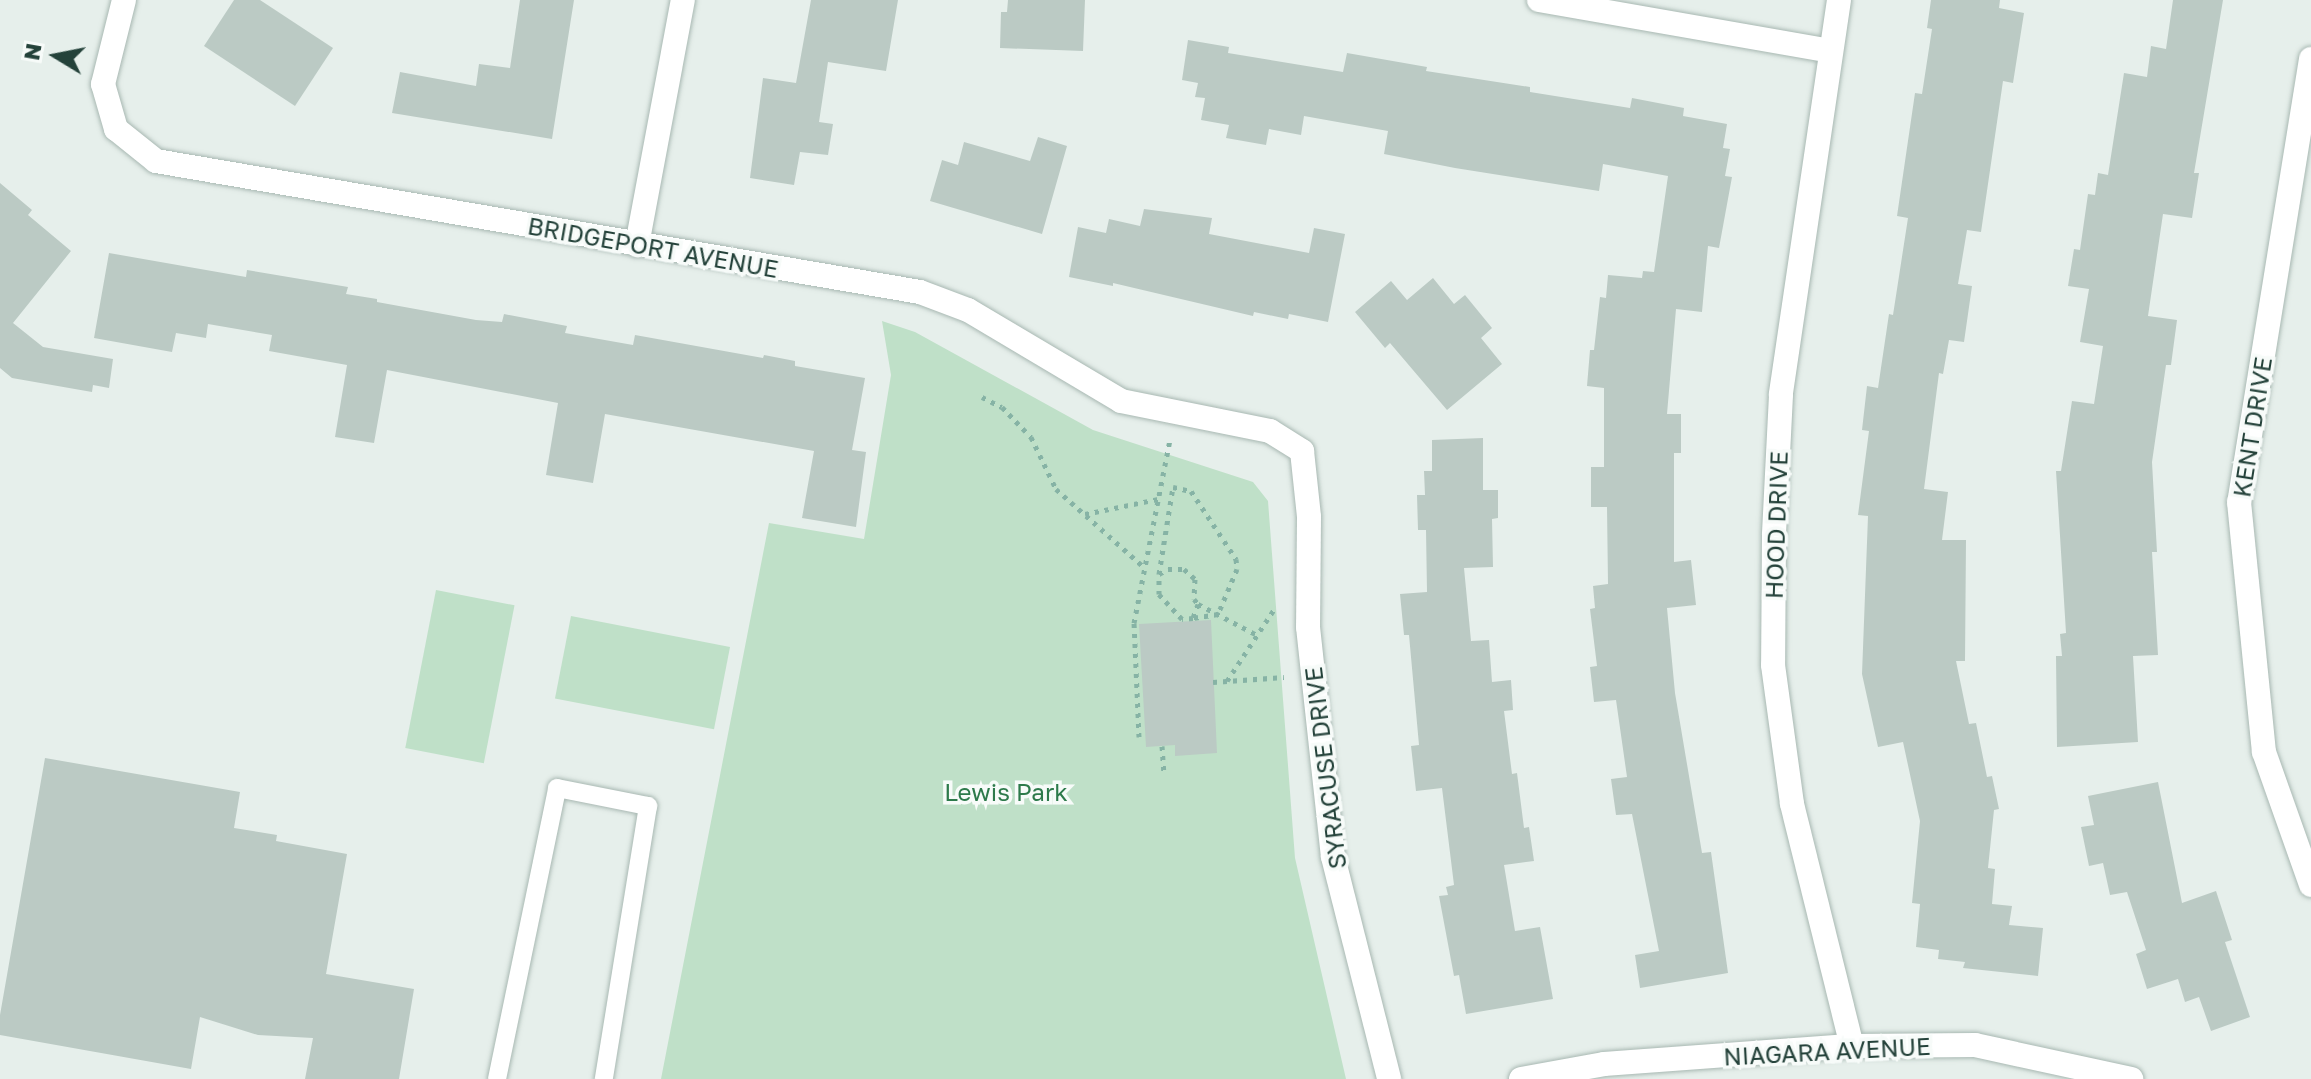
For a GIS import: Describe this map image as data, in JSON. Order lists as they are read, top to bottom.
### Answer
{
  "streets": {
    "street": [
      "BRIDGEPORT AVENUE",
      "KENT DRIVE",
      "HOOD DRIVE",
      "SYRACUSE DRIVE",
      "NIAGARA AVENUE"
    ]
  },
  "crossings": [
    ["BRIDGEPORT AVENUE", "SYRACUSE DRIVE"],
    ["HOOD DRIVE", "NIAGARA AVENUE"]
  ],
  "parks": ["Lewis Park"],
  "north": "left"
}
